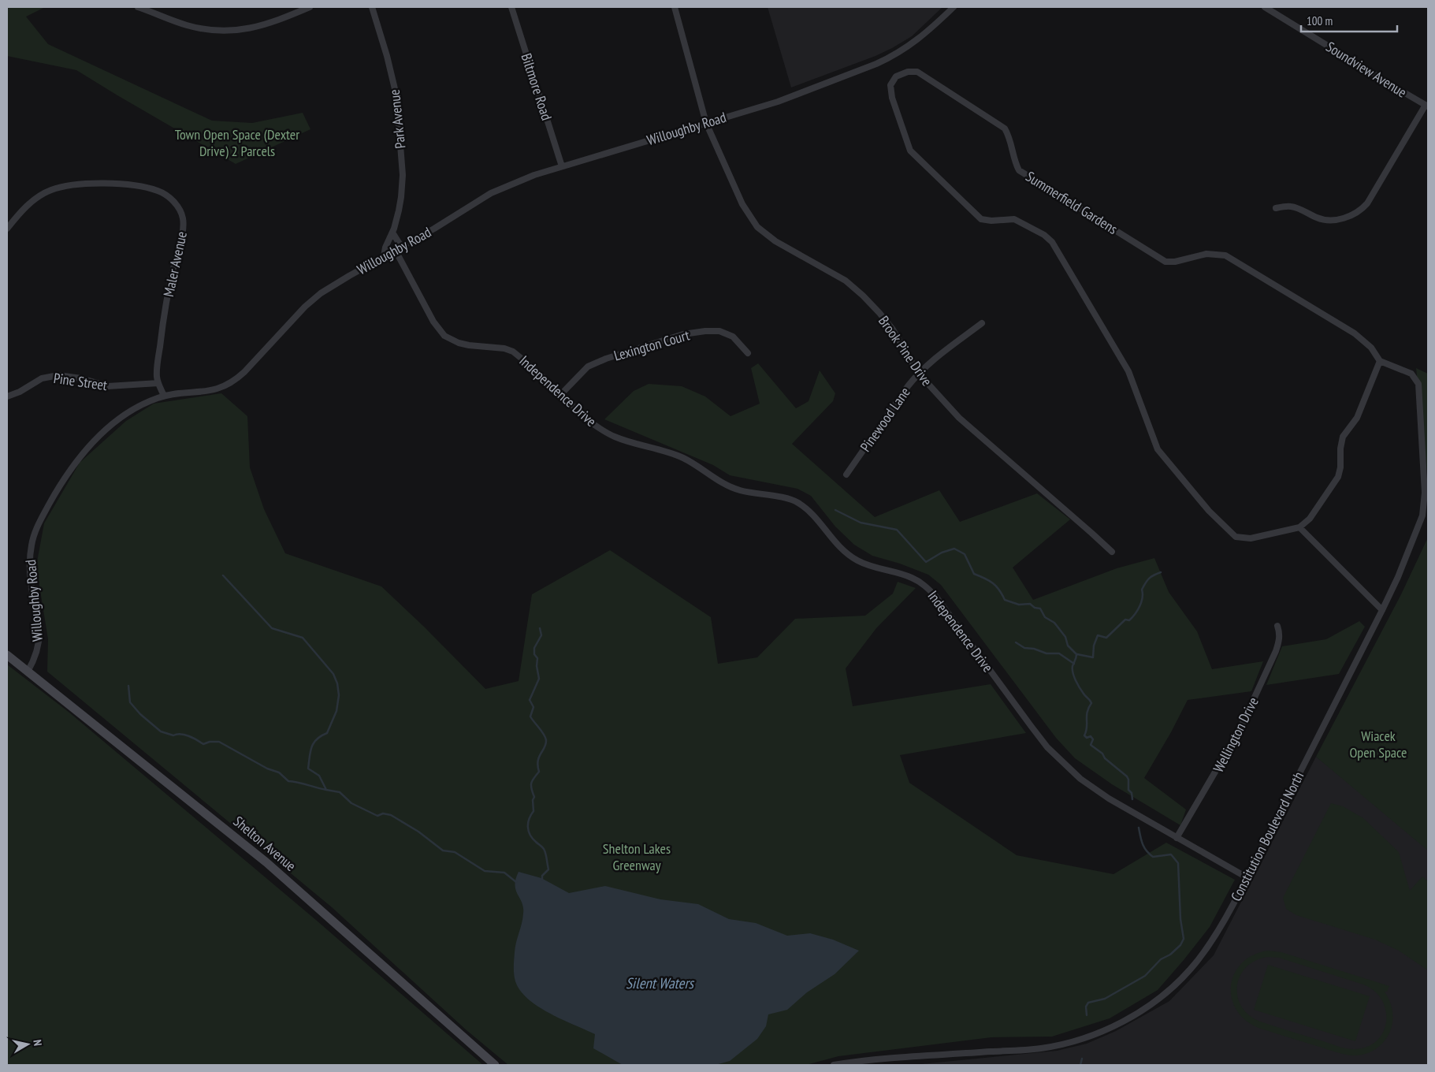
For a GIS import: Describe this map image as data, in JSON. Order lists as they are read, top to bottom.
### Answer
{
  "streets": {
    "main road": ["Shelton Avenue"],
    "street": [
      "Soundview Avenue",
      "Biltmore Road",
      "Park Avenue",
      "Willoughby Road",
      "Summerfield Gardens",
      "Maler Avenue",
      "Lexington Court",
      "Brook Pine Drive",
      "Pine Street",
      "Independence Drive",
      "Pinewood Lane",
      "Wellington Drive",
      "Constitution Boulevard North"
    ]
  },
  "crossings": [
    ["Biltmore Road", "Willoughby Road"],
    ["Park Avenue", "Willoughby Road"],
    ["Willoughby Road", "Maler Avenue"],
    ["Willoughby Road", "Brook Pine Drive"],
    ["Willoughby Road", "Independence Drive"],
    ["Willoughby Road", "Shelton Avenue"],
    ["Summerfield Gardens", "Constitution Boulevard North"],
    ["Maler Avenue", "Pine Street"],
    ["Lexington Court", "Independence Drive"],
    ["Brook Pine Drive", "Pinewood Lane"],
    ["Independence Drive", "Wellington Drive"],
    ["Independence Drive", "Constitution Boulevard North"]
  ],
  "water": ["Silent Waters"],
  "parks": ["Town Open Space (Dexter Drive) 2 Parcels", "Wiacek Open Space", "Shelton Lakes Greenway"],
  "scale_bar": "100 m",
  "north": "right"
}
